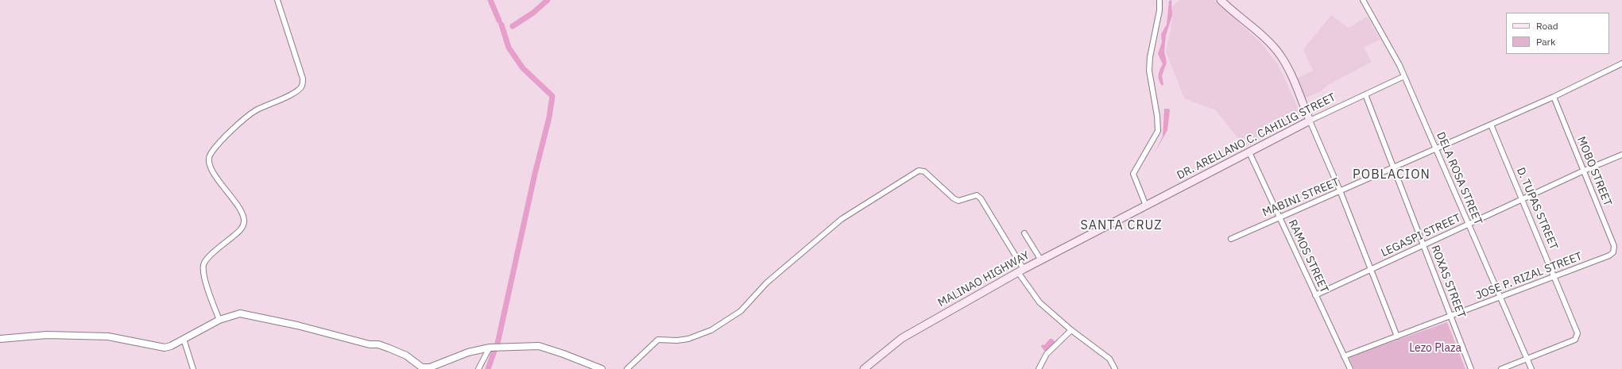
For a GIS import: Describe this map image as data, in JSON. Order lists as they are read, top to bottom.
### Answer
{
  "streets": {
    "main road": ["DR. ARELLANO C. CAHILIG STREET", "MALINAO HIGHWAY"],
    "street": [
      "MOBO STREET",
      "DELA ROSA STREET",
      "MABINI STREET",
      "D. TUPAS STREET",
      "LEGASPI STREET",
      "RAMOS STREET",
      "JOSE P. RIZAL STREET",
      "ROXAS STREET"
    ]
  },
  "crossings": [
    ["DR. ARELLANO C. CAHILIG STREET", "DELA ROSA STREET"],
    ["DR. ARELLANO C. CAHILIG STREET", "RAMOS STREET"],
    ["DR. ARELLANO C. CAHILIG STREET", "MALINAO HIGHWAY"],
    ["DR. ARELLANO C. CAHILIG STREET", "ROXAS STREET"],
    ["MOBO STREET", "MABINI STREET"],
    ["MOBO STREET", "LEGASPI STREET"],
    ["MOBO STREET", "JOSE P. RIZAL STREET"],
    ["DELA ROSA STREET", "MABINI STREET"],
    ["DELA ROSA STREET", "D. TUPAS STREET"],
    ["DELA ROSA STREET", "LEGASPI STREET"],
    ["DELA ROSA STREET", "JOSE P. RIZAL STREET"],
    ["MABINI STREET", "D. TUPAS STREET"],
    ["MABINI STREET", "RAMOS STREET"],
    ["MABINI STREET", "ROXAS STREET"],
    ["D. TUPAS STREET", "LEGASPI STREET"],
    ["D. TUPAS STREET", "JOSE P. RIZAL STREET"],
    ["LEGASPI STREET", "RAMOS STREET"],
    ["LEGASPI STREET", "ROXAS STREET"],
    ["RAMOS STREET", "JOSE P. RIZAL STREET"],
    ["JOSE P. RIZAL STREET", "ROXAS STREET"]
  ],
  "districts": ["POBLACION", "SANTA CRUZ"],
  "parks": ["Lezo Plaza"],
  "legend": ["Road", "Park"]
}
